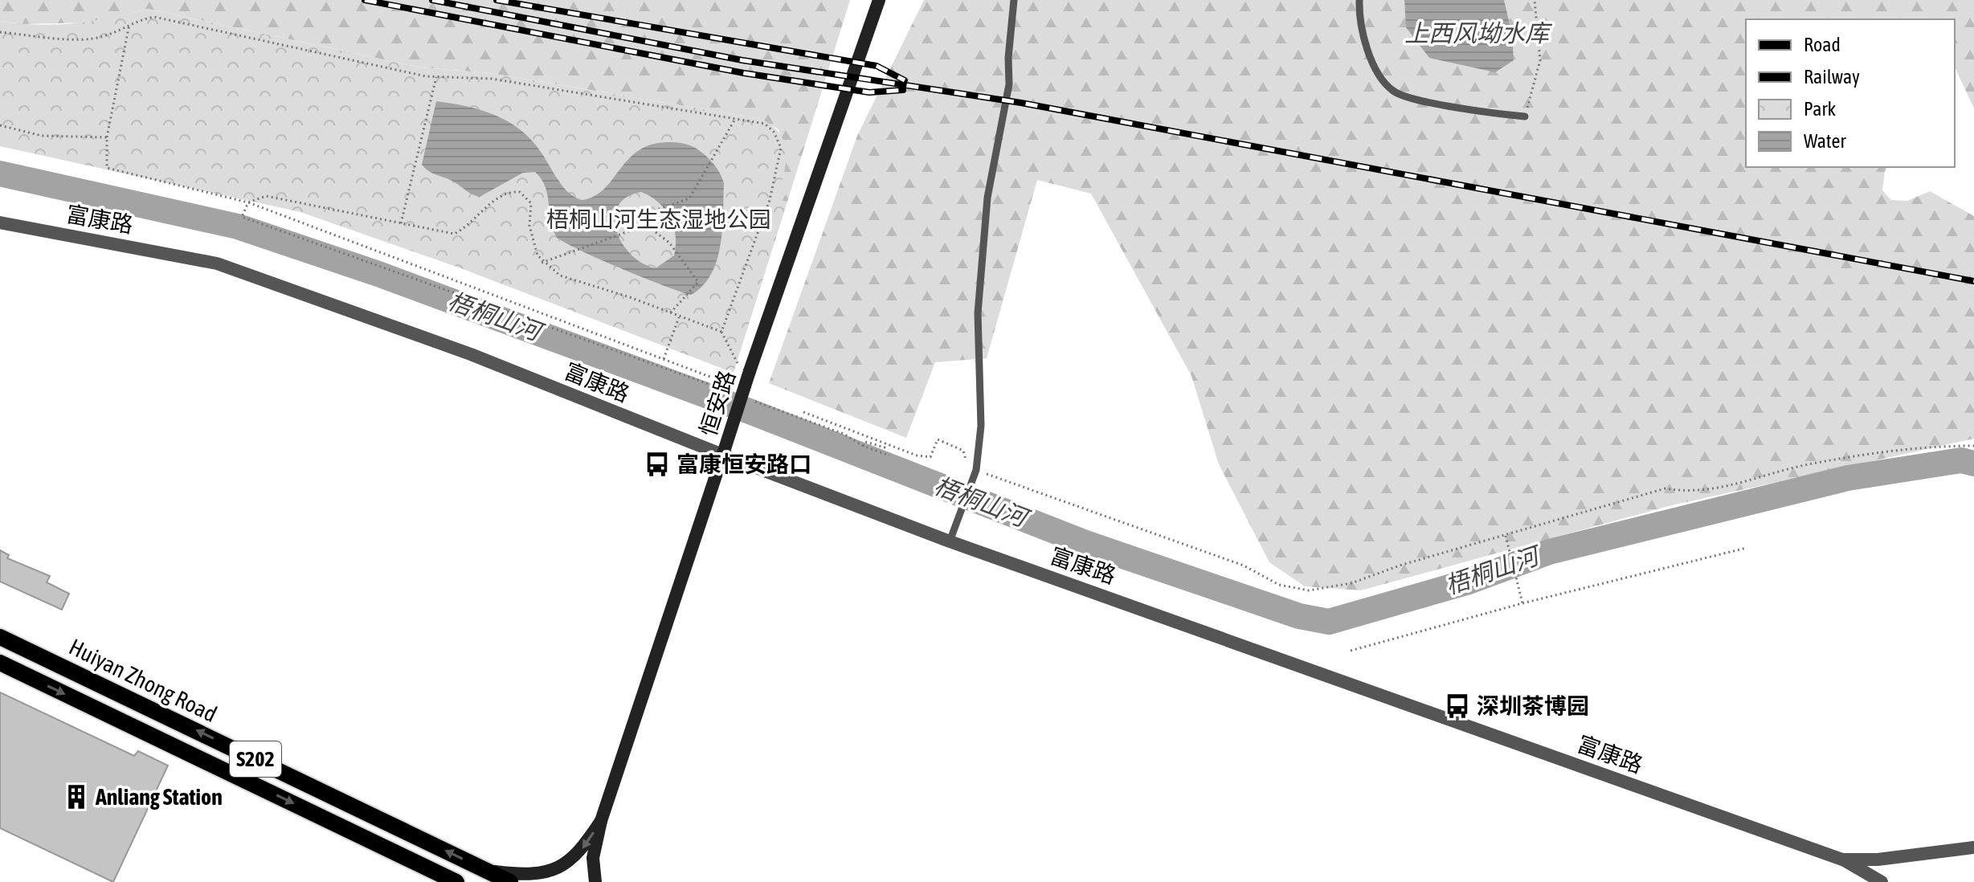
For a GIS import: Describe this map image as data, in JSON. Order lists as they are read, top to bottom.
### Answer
{
  "streets": {
    "main road": ["Huiyan Zhong Road", "S202"],
    "street": ["富康路", "恒安路"]
  },
  "crossings": [
    ["富康路", "恒安路"]
  ],
  "water": ["上西风坳水库", "梧桐山河"],
  "parks": ["梧桐山河生态湿地公园"],
  "places": {
    "bus stop": ["富康恒安路口", "深圳茶博园"],
    "building": ["Anliang Station"]
  },
  "legend": [
    "Road",
    "Railway",
    "Park",
    "Water"
  ]
}
